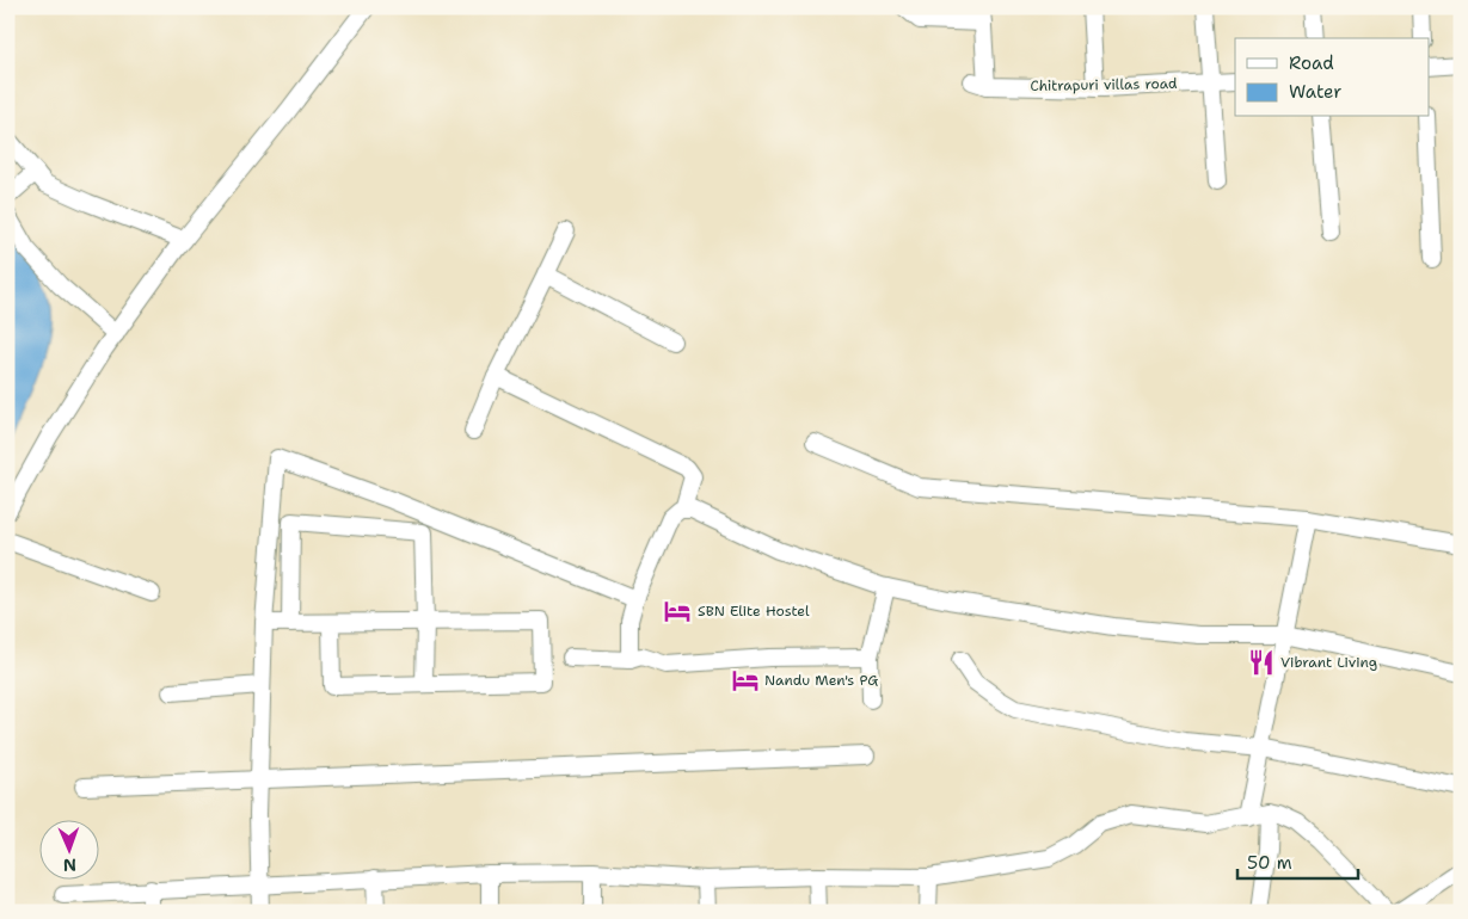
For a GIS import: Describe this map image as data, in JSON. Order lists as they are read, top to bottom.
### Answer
{
  "streets": {
    "street": ["Chitrapuri villas road"]
  },
  "places": {
    "hotel": ["SBN Elite Hostel", "Nandu Men's PG"],
    "restaurant": ["Vibrant Living"]
  },
  "legend": ["Road", "Water"],
  "scale_bar": "50 m",
  "north": "bottom"
}
